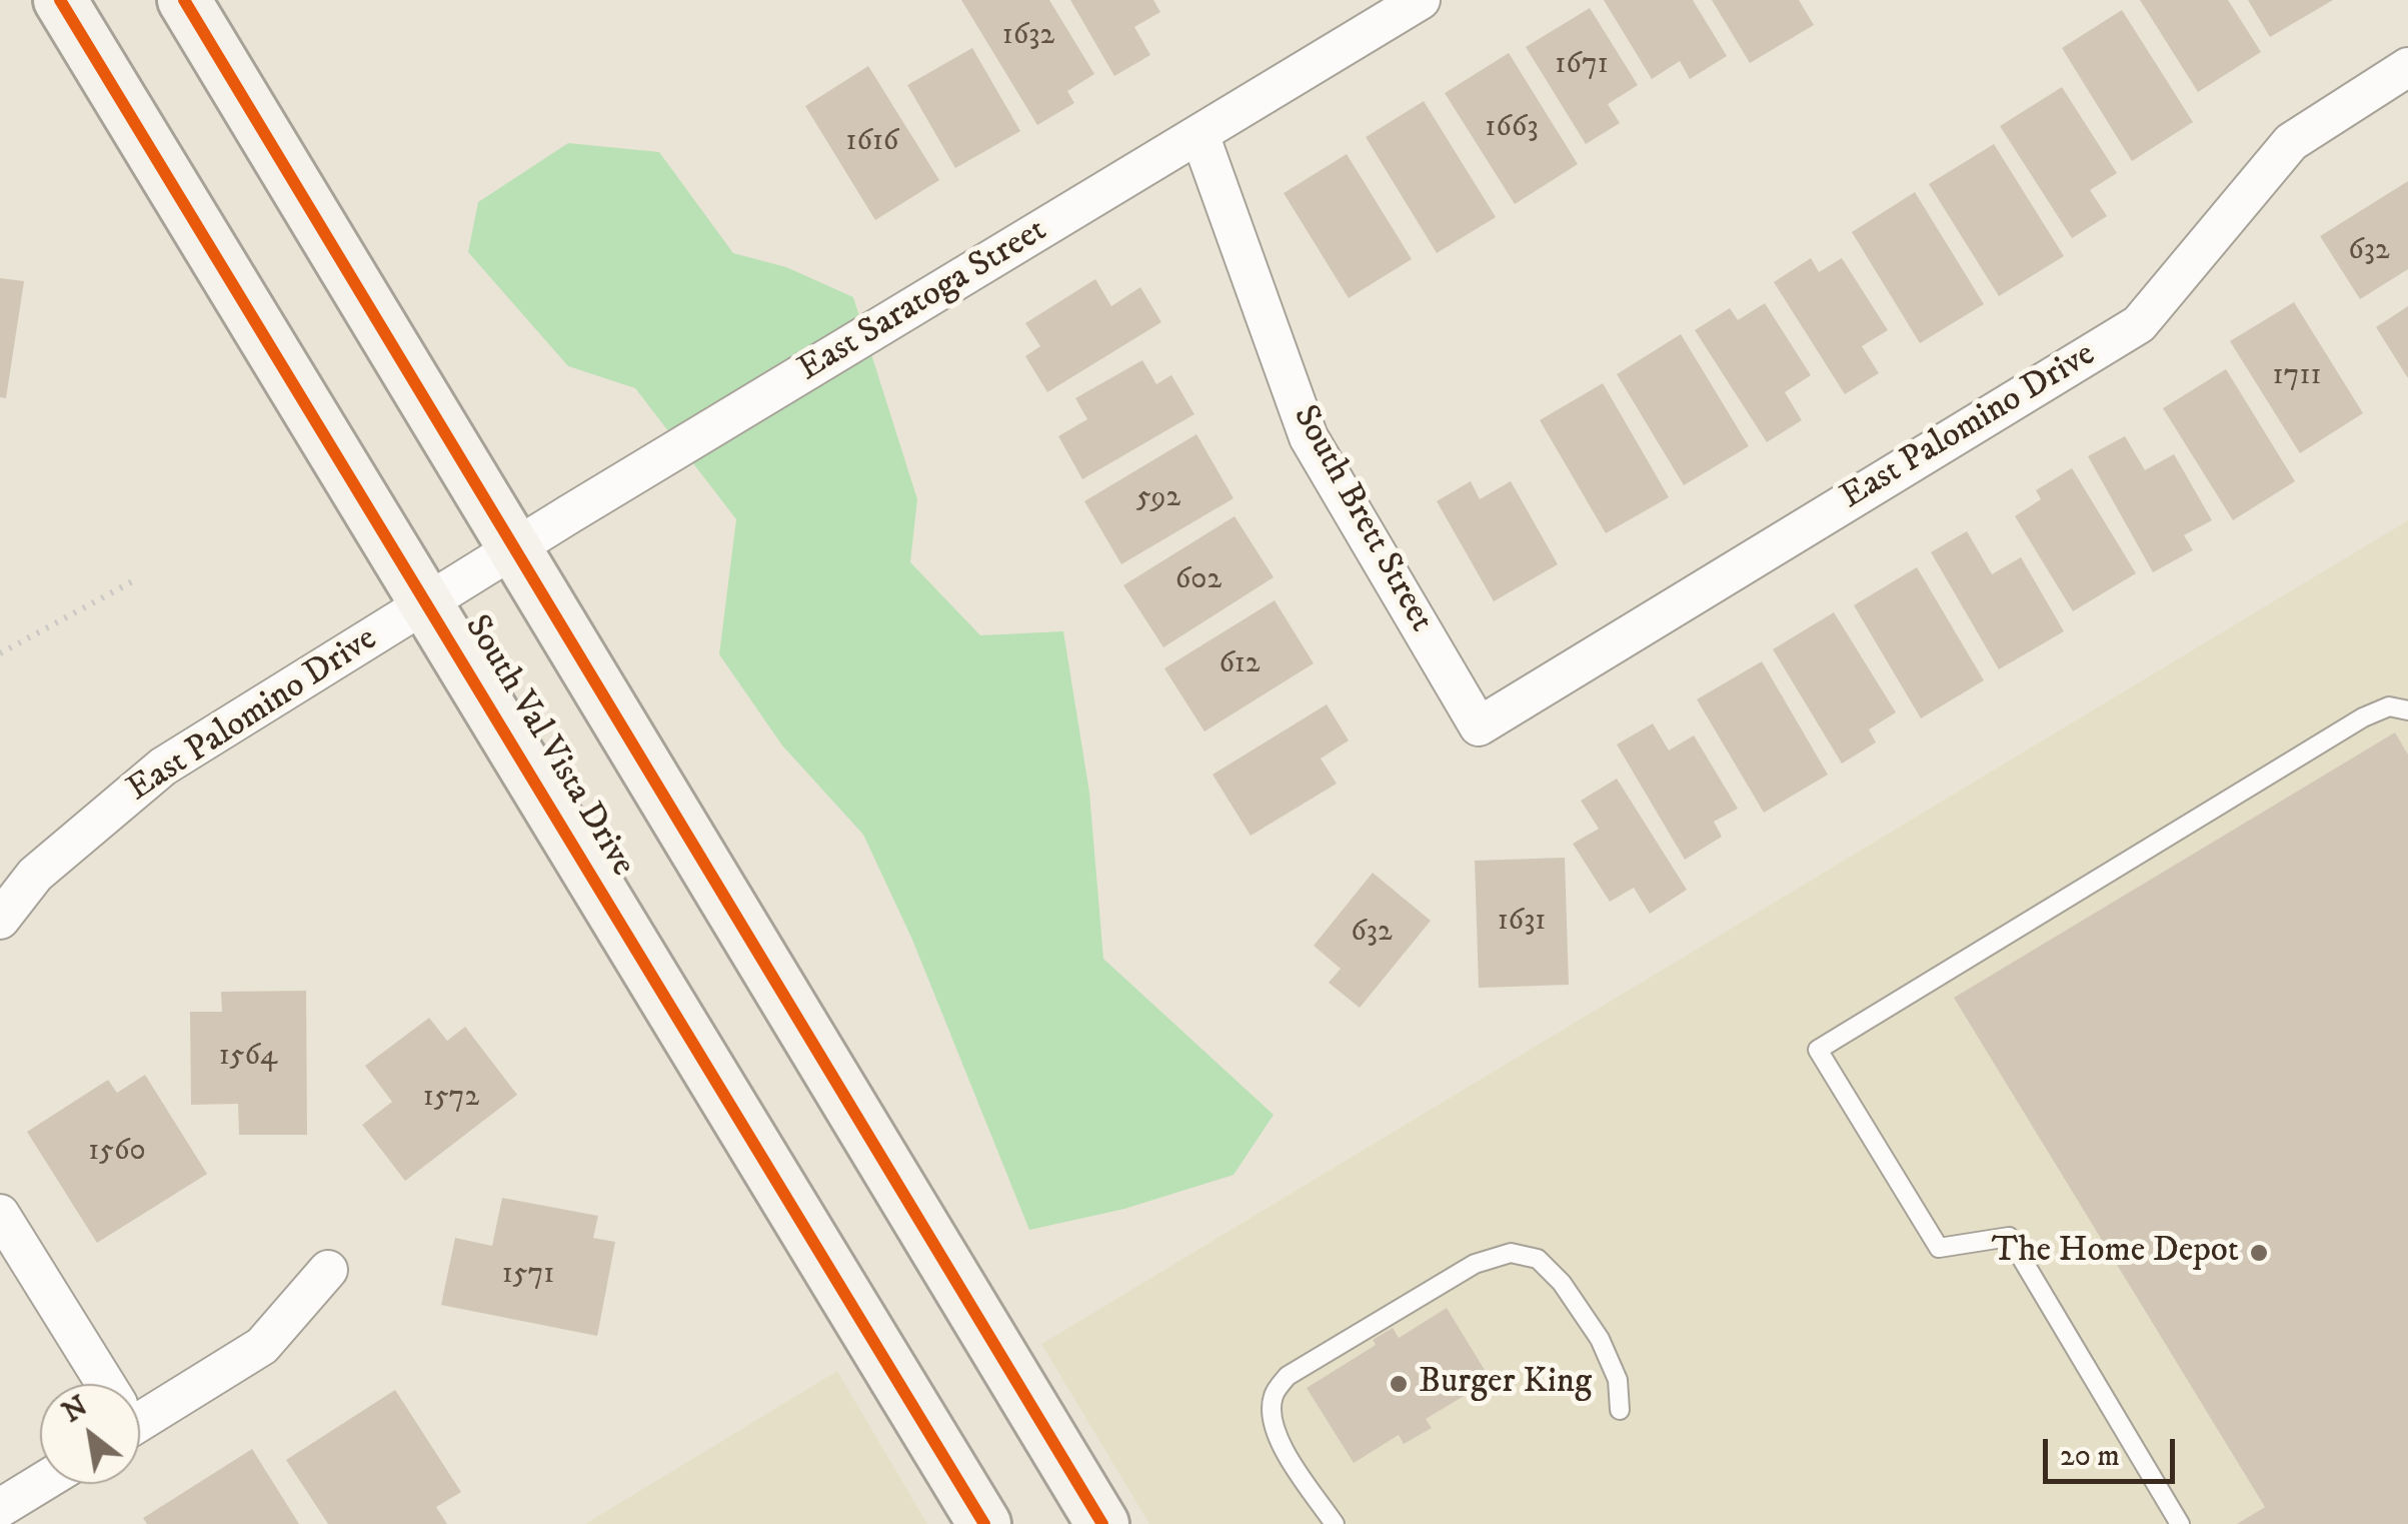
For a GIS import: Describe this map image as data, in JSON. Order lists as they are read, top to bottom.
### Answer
{
  "streets": {
    "main road": ["South Val Vista Drive"],
    "street": ["East Saratoga Street", "East Palomino Drive", "South Brett Street"]
  },
  "crossings": [
    ["East Saratoga Street", "East Palomino Drive"],
    ["East Saratoga Street", "South Brett Street"],
    ["East Saratoga Street", "South Val Vista Drive"],
    ["East Palomino Drive", "South Brett Street"],
    ["East Palomino Drive", "South Val Vista Drive"]
  ],
  "places": ["The Home Depot", "Burger King"],
  "house_numbers": [
    "1632",
    "1671",
    "1663",
    "1616",
    "632",
    "1711",
    "592",
    "602",
    "612",
    "1631",
    "632",
    "1564",
    "1572",
    "1560",
    "1571"
  ],
  "scale_bar": "20 m",
  "north": "top left"
}
